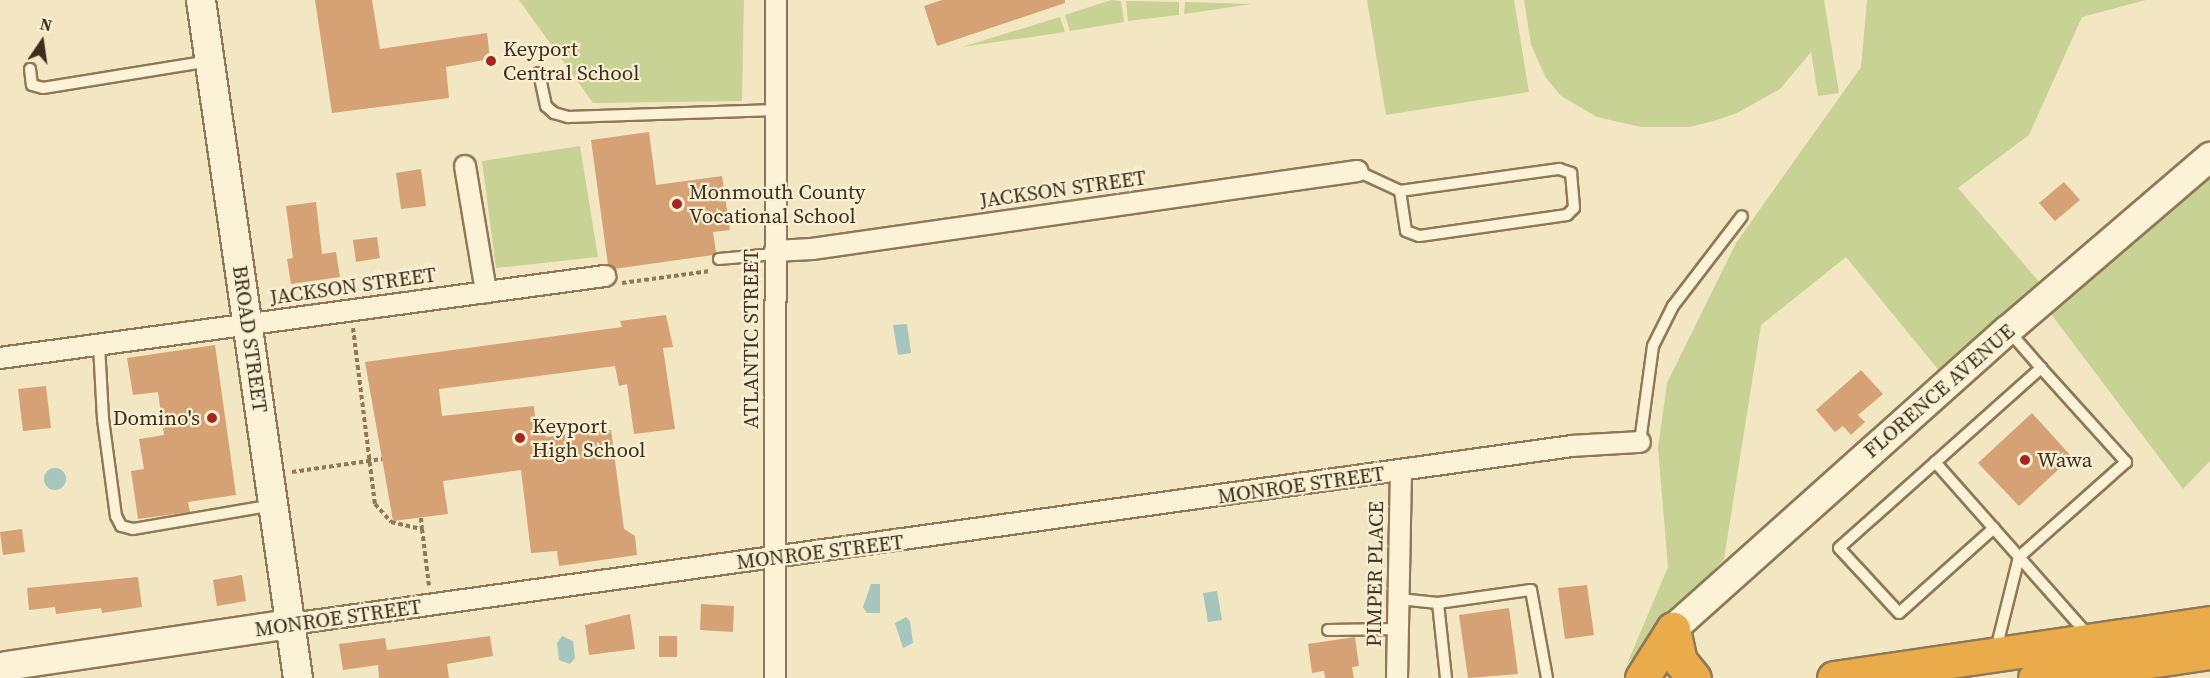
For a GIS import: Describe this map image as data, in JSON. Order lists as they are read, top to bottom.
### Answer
{
  "streets": {
    "main road": ["BROAD STREET", "FLORENCE AVENUE", "MONROE STREET"],
    "street": ["JACKSON STREET", "ATLANTIC STREET", "PIMPER PLACE"]
  },
  "crossings": [
    ["JACKSON STREET", "BROAD STREET"],
    ["JACKSON STREET", "ATLANTIC STREET"],
    ["BROAD STREET", "MONROE STREET"],
    ["ATLANTIC STREET", "MONROE STREET"],
    ["MONROE STREET", "PIMPER PLACE"]
  ],
  "places": [
    "Keyport Central School",
    "Monmouth County Vocational School",
    "Domino's",
    "Keyport High School",
    "Wawa"
  ],
  "north": "top"
}
